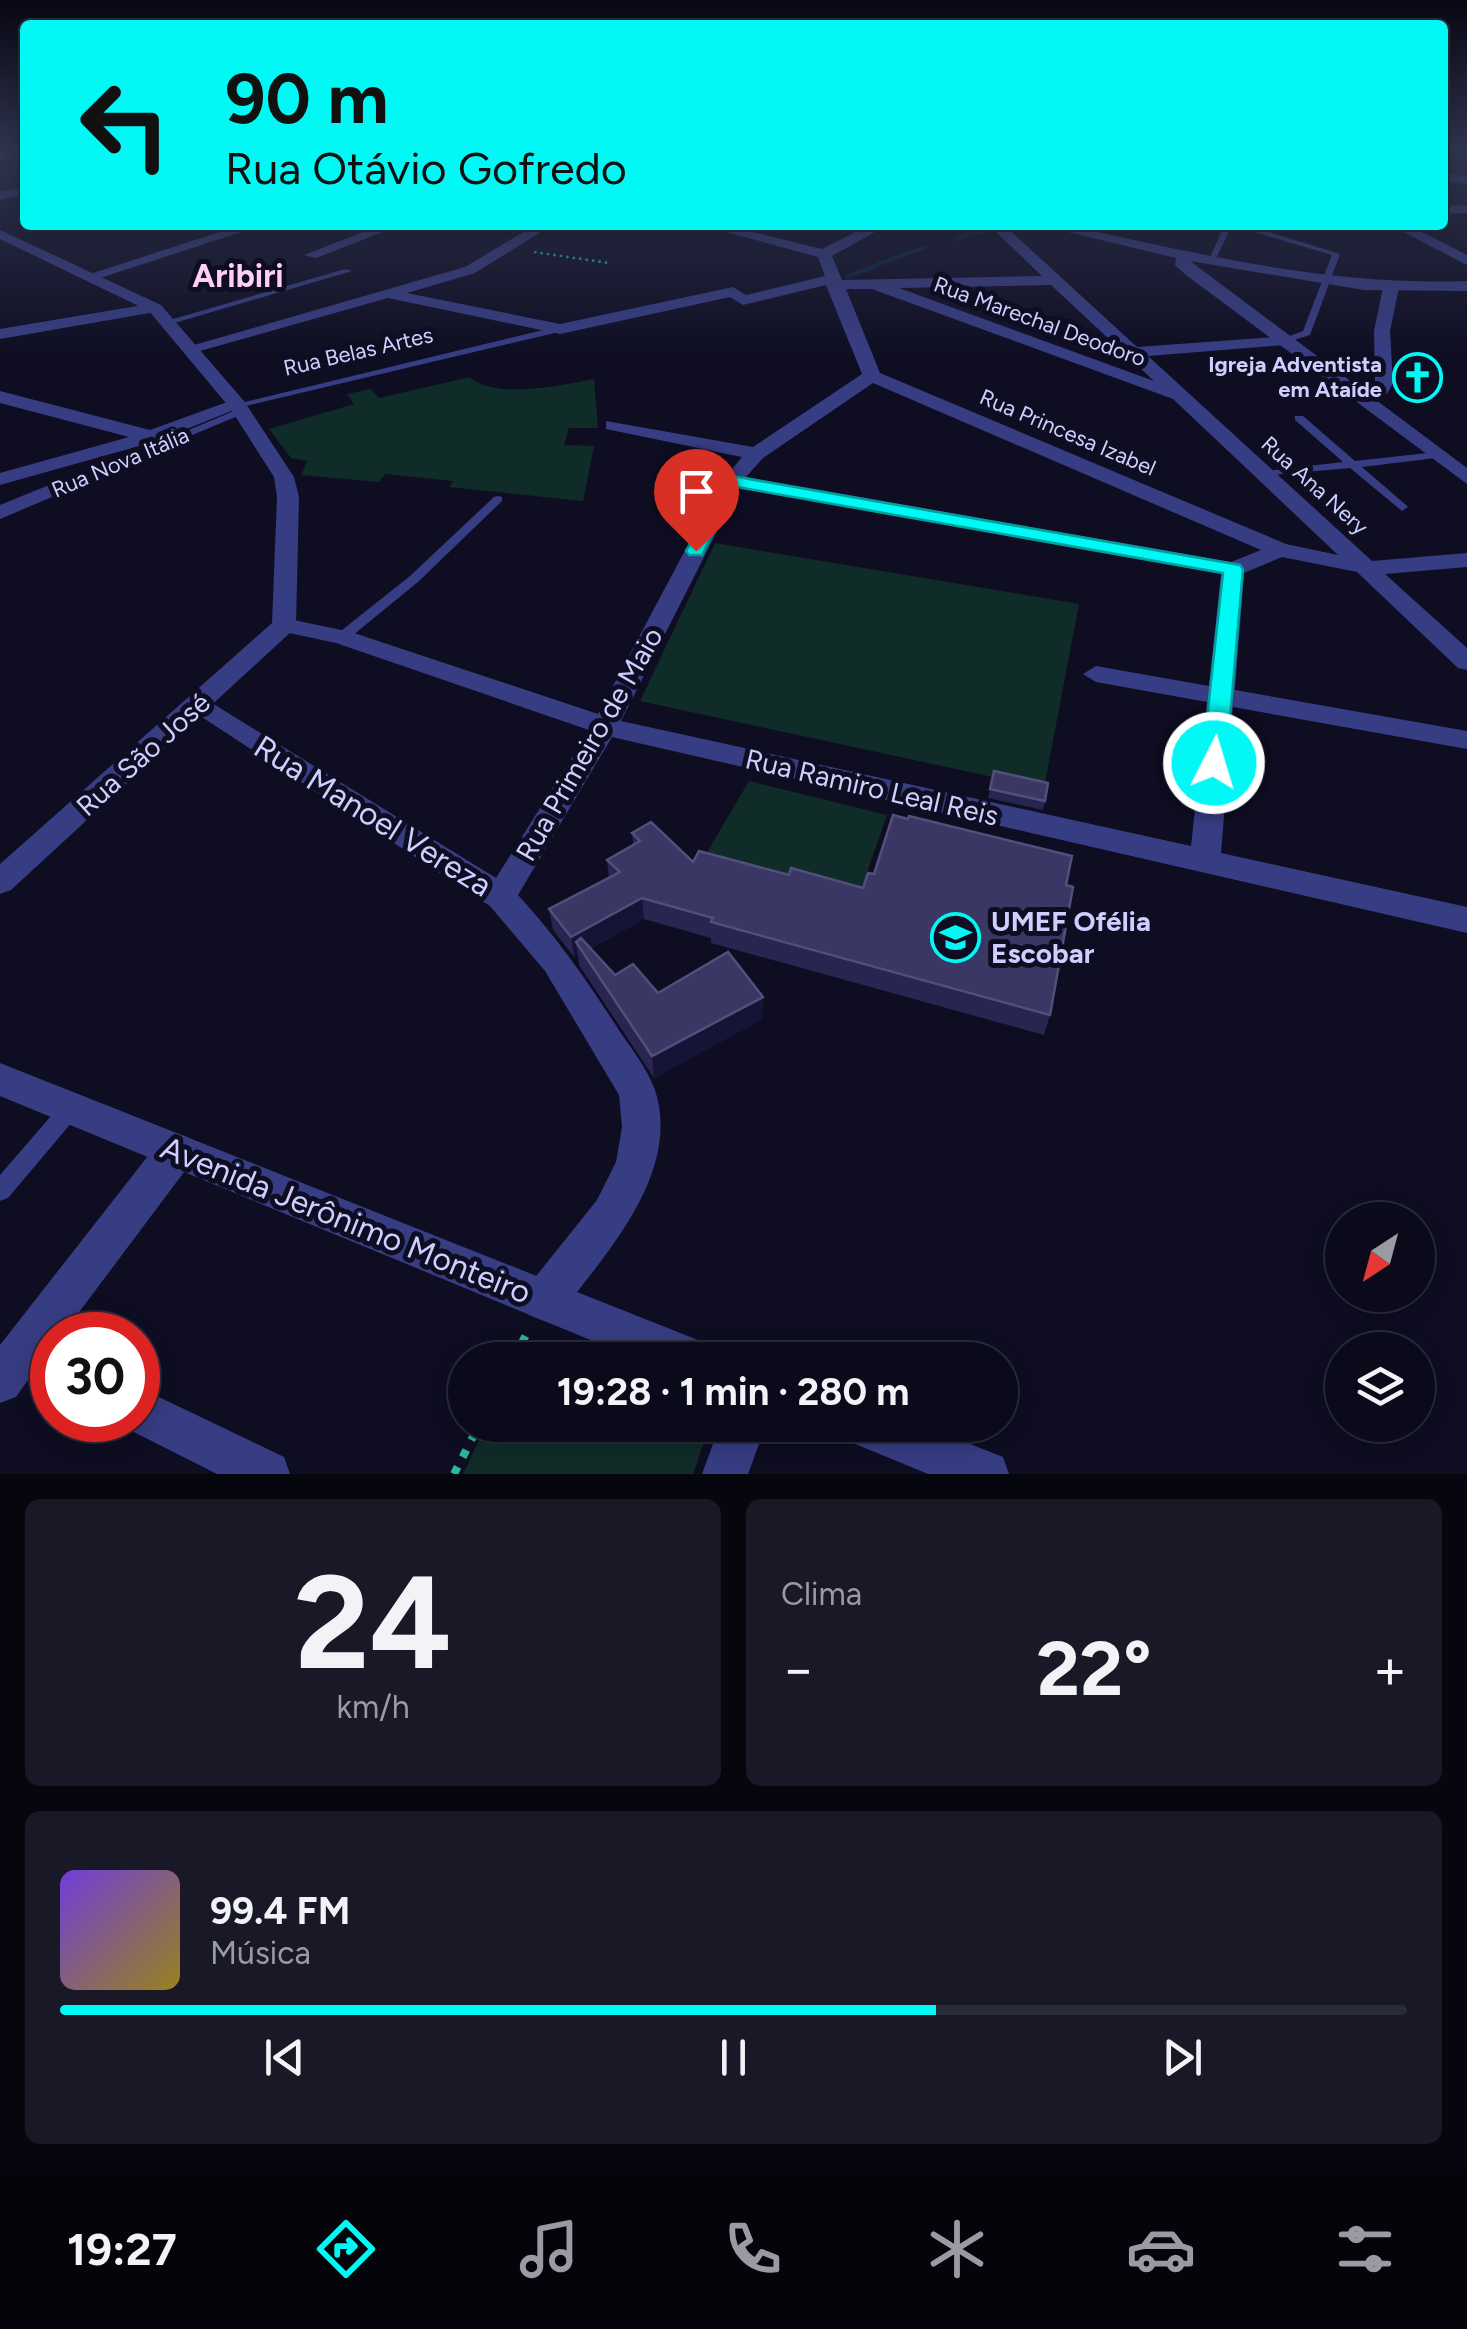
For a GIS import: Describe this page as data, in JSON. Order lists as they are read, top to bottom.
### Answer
{
  "streets": {
    "street": [
      "Rua Marechal Deodoro",
      "Rua Belas Artes",
      "Rua Princesa Izabel",
      "Rua Nova Itália",
      "Rua Ana Nery",
      "Rua Primeiro de Maio",
      "Rua São José",
      "Rua Ramiro Leal Reis",
      "Rua Manoel Vereza",
      "Avenida Jerônimo Monteiro"
    ]
  },
  "crossings": [
    ["Rua Marechal Deodoro", "Rua Belas Artes"],
    ["Rua Marechal Deodoro", "Rua Ana Nery"],
    ["Rua Belas Artes", "Rua Nova Itália"],
    ["Rua Belas Artes", "Rua Ana Nery"],
    ["Rua Princesa Izabel", "Rua Ana Nery"],
    ["Rua Princesa Izabel", "Rua Primeiro de Maio"],
    ["Rua Primeiro de Maio", "Rua Ramiro Leal Reis"],
    ["Rua Primeiro de Maio", "Rua Manoel Vereza"],
    ["Rua São José", "Rua Ramiro Leal Reis"],
    ["Rua São José", "Rua Manoel Vereza"],
    ["Rua Manoel Vereza", "Avenida Jerônimo Monteiro"]
  ],
  "districts": ["Aribiri"],
  "places": {
    "church": ["Igreja Adventista em Ataíde"],
    "school or university": ["UMEF Ofélia Escobar"]
  },
  "north": "bottom left",
  "page": {
    "turn": ["90 m", "Rua Otávio Gofredo"],
    "limit": "30",
    "trip": "19:28 · 1 min · 280 m",
    "tile": [
      ["24", "km/h"],
      "Clima"
    ],
    "heat": ["−", "22°", "+"],
    "song": ["99.4 FM", "Música"],
    "tabs": "19:27"
  }
}
